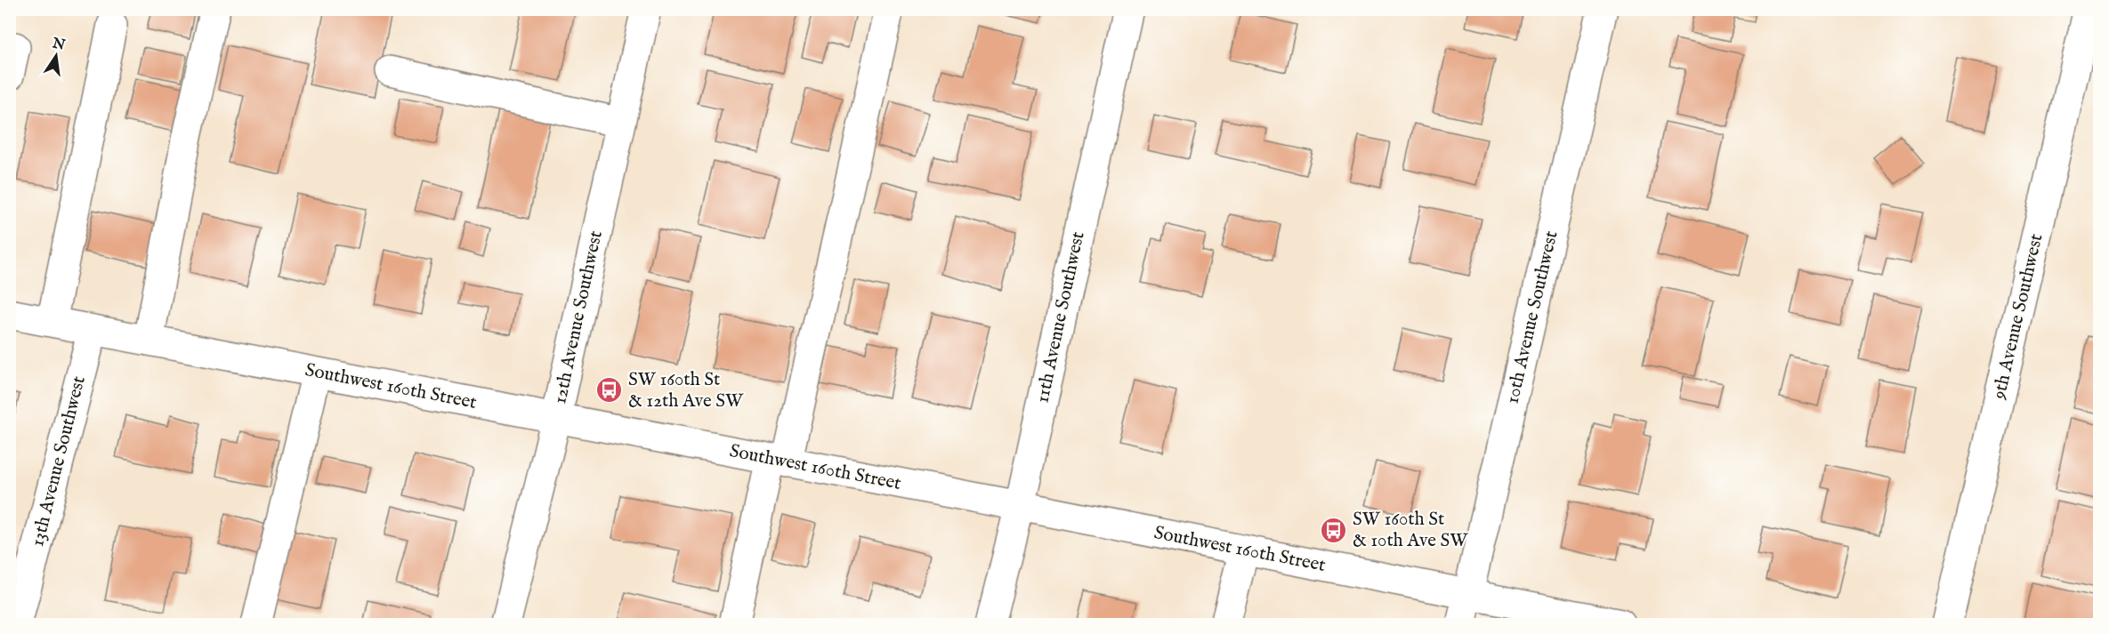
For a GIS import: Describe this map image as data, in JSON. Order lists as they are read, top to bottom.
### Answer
{
  "streets": {
    "street": [
      "9th Avenue Southwest",
      "12th Avenue Southwest",
      "11th Avenue Southwest",
      "10th Avenue Southwest",
      "Southwest 160th Street",
      "13th Avenue Southwest"
    ]
  },
  "crossings": [
    ["12th Avenue Southwest", "Southwest 160th Street"],
    ["11th Avenue Southwest", "Southwest 160th Street"],
    ["10th Avenue Southwest", "Southwest 160th Street"],
    ["Southwest 160th Street", "13th Avenue Southwest"]
  ],
  "places": {
    "bus stop": ["SW 160th St & 12th Ave SW", "SW 160th St & 10th Ave SW"]
  },
  "north": "top"
}
